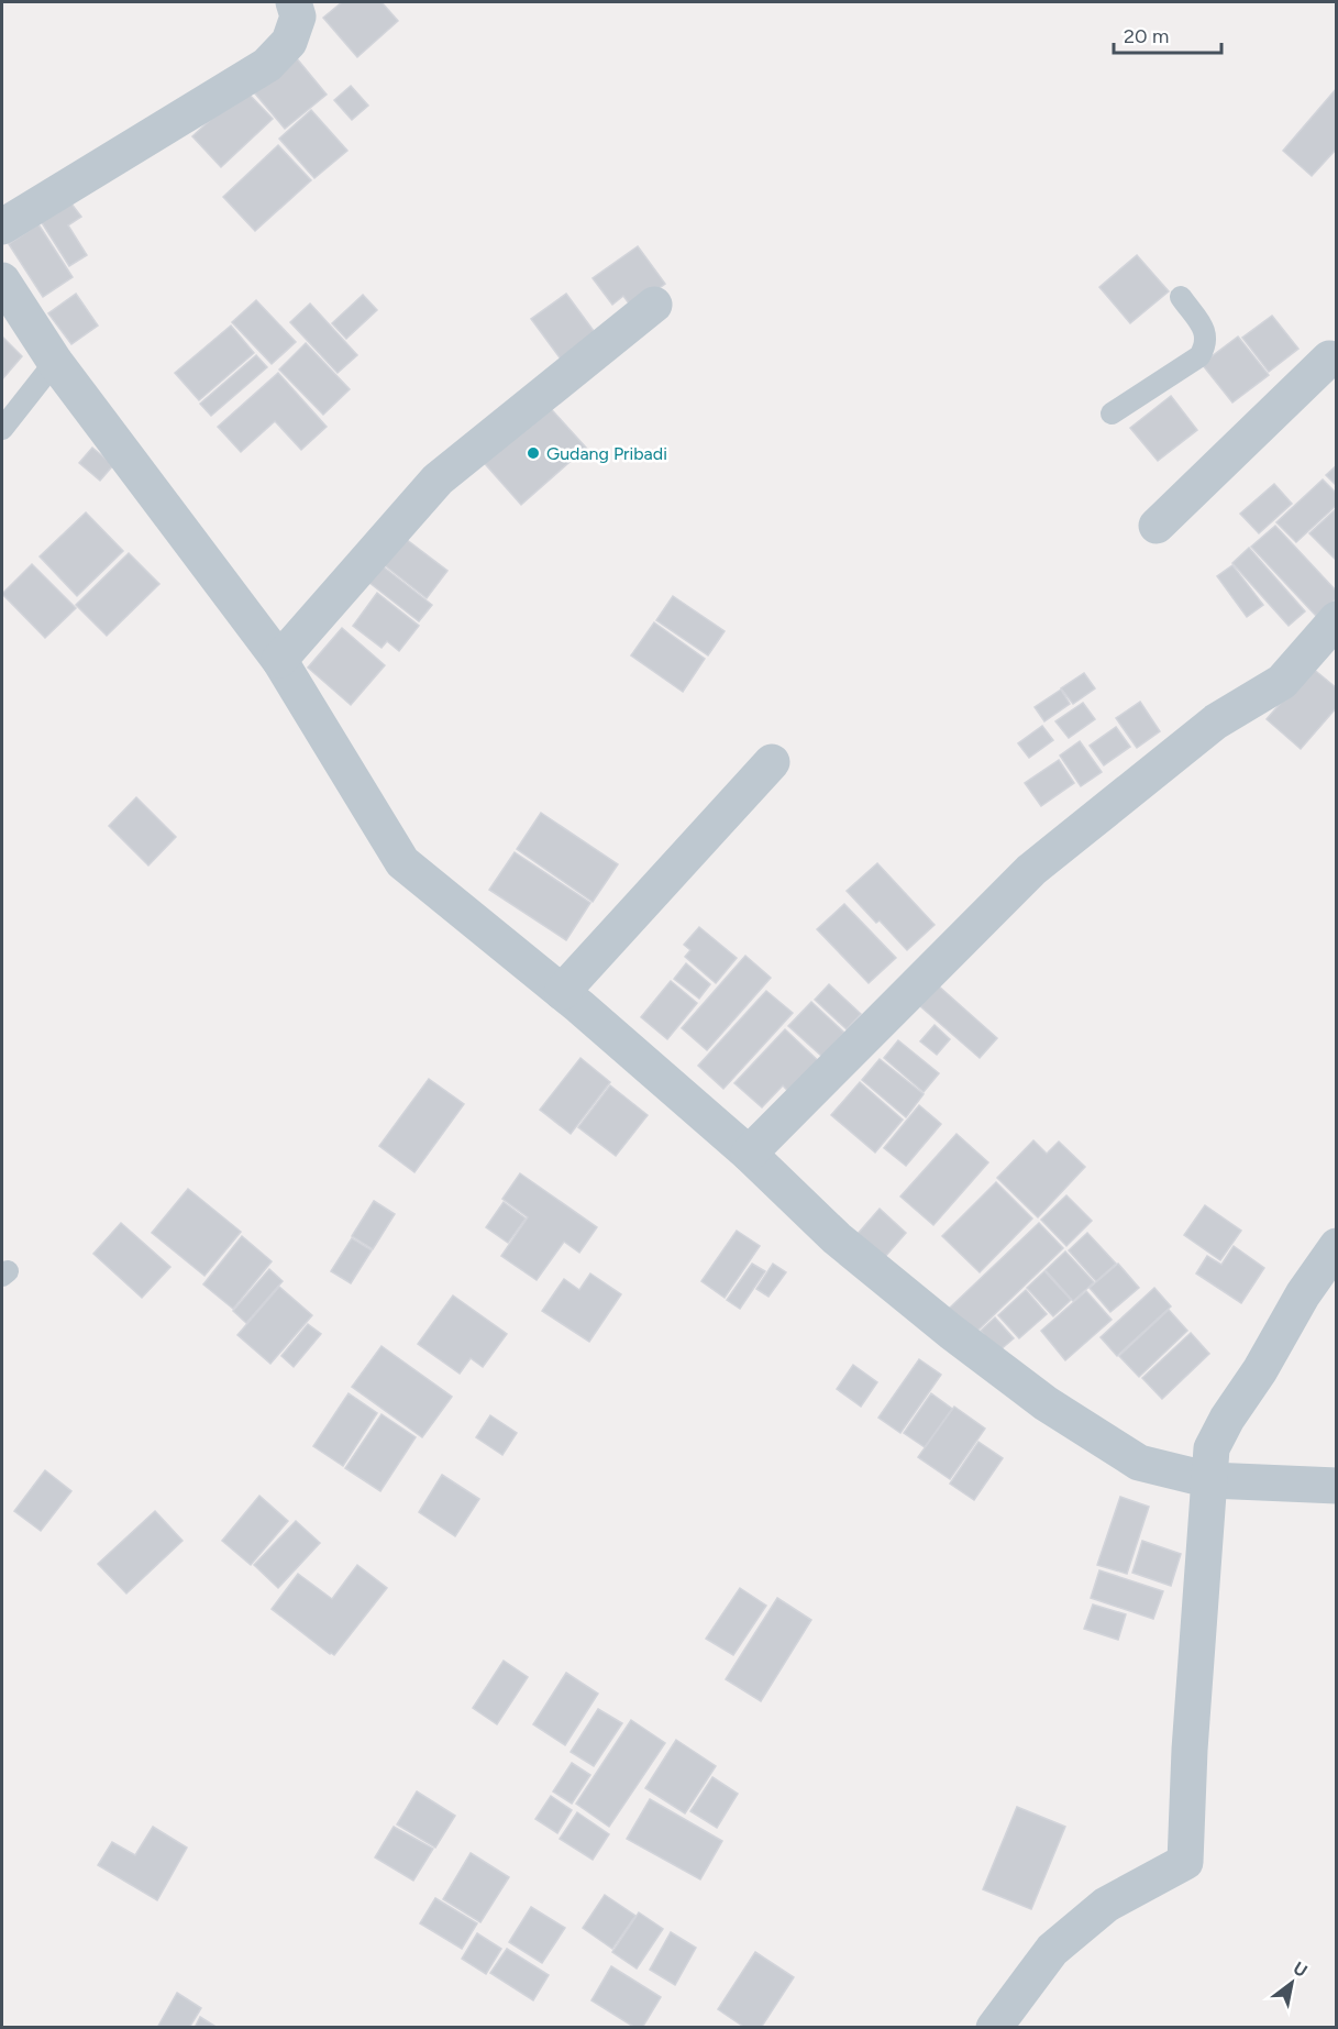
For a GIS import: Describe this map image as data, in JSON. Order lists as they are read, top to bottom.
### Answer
{
  "places": ["Gudang Pribadi"],
  "scale_bar": "20 m",
  "north": "top right"
}
